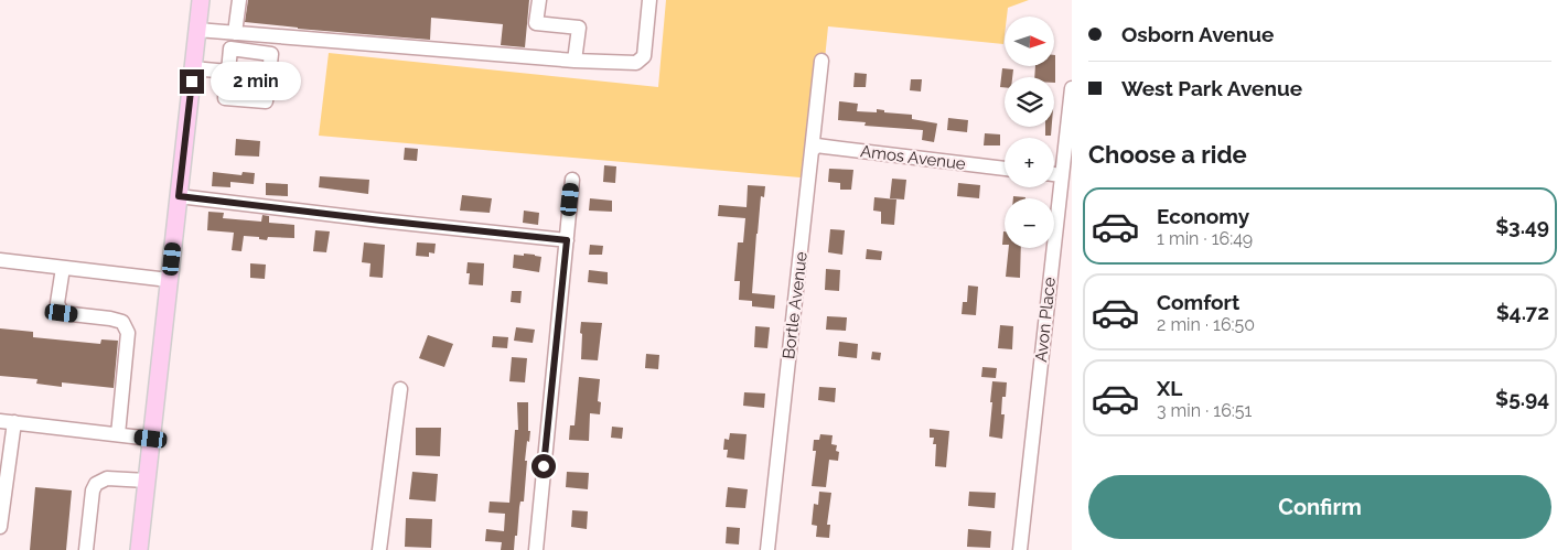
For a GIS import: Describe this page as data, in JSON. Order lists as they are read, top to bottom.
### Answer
{
  "streets": {
    "street": ["Amos Avenue", "Bortle Avenue", "Avon Place"]
  },
  "crossings": [
    ["Amos Avenue", "Bortle Avenue"]
  ],
  "north": "right",
  "page": {
    "banner": ["Osborn Avenue", "West Park Avenue"],
    "map_buttons": ["+", "−"],
    "bubble": "2 min",
    "heading": "Choose a ride",
    "list": [
      {
        "name": "Economy",
        "note": "1 min · 16:49",
        "value": "$3.49"
      },
      {
        "name": "Comfort",
        "note": "2 min · 16:50",
        "value": "$4.72"
      },
      {
        "name": "XL",
        "note": "3 min · 16:51",
        "value": "$5.94"
      }
    ],
    "buttons": "Confirm"
  }
}
